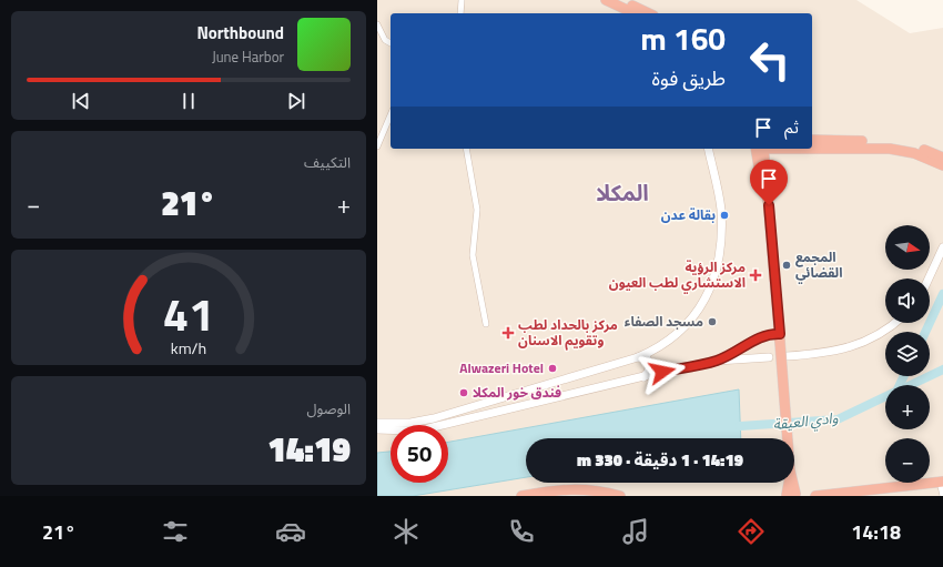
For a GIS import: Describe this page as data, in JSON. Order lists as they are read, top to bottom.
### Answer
{
  "districts": ["المكلا"],
  "water": ["وادي العيقة"],
  "places": {
    "other": [
      "بقالة عدن",
      "المجمع القضائي",
      "مسجد الصفاء",
      "Alwazeri Hotel",
      "فندق خور المكلا"
    ],
    "health": ["مركز الرؤية الاستشاري لطب العيون", "مركز بالحداد لطب وتقويم الاسنان"]
  },
  "north": "right",
  "page": {
    "turn": ["160 m", "طريق فوة"],
    "song": ["Northbound", "June Harbor"],
    "then": "ثم",
    "tile": [
      "التكييف",
      ["الوصول", "14:19"]
    ],
    "heat": ["−", "21°", "+"],
    "map_buttons": ["+", "−"],
    "limit": "50",
    "trip": "14:19 · 1 دقيقة · 330 m",
    "tabs": ["14:18", "21°"],
    "gauge": ["41", "km/h"]
  }
}
